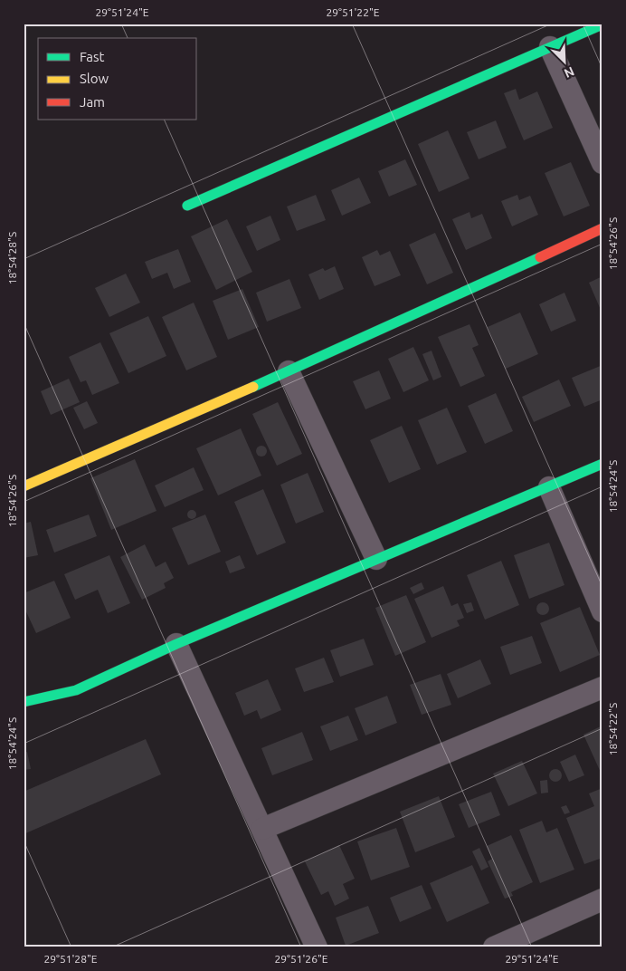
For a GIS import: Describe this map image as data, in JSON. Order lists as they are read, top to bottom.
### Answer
{
  "legend": ["Fast", "Slow", "Jam"],
  "north": "bottom right",
  "coordinates": [
    "29°51'24\"E",
    "29°51'22\"E",
    "18°54'26\"S",
    "18°54'28\"S",
    "18°54'24\"S",
    "18°54'22\"S",
    "29°51'28\"E",
    "29°51'26\"E"
  ]
}
